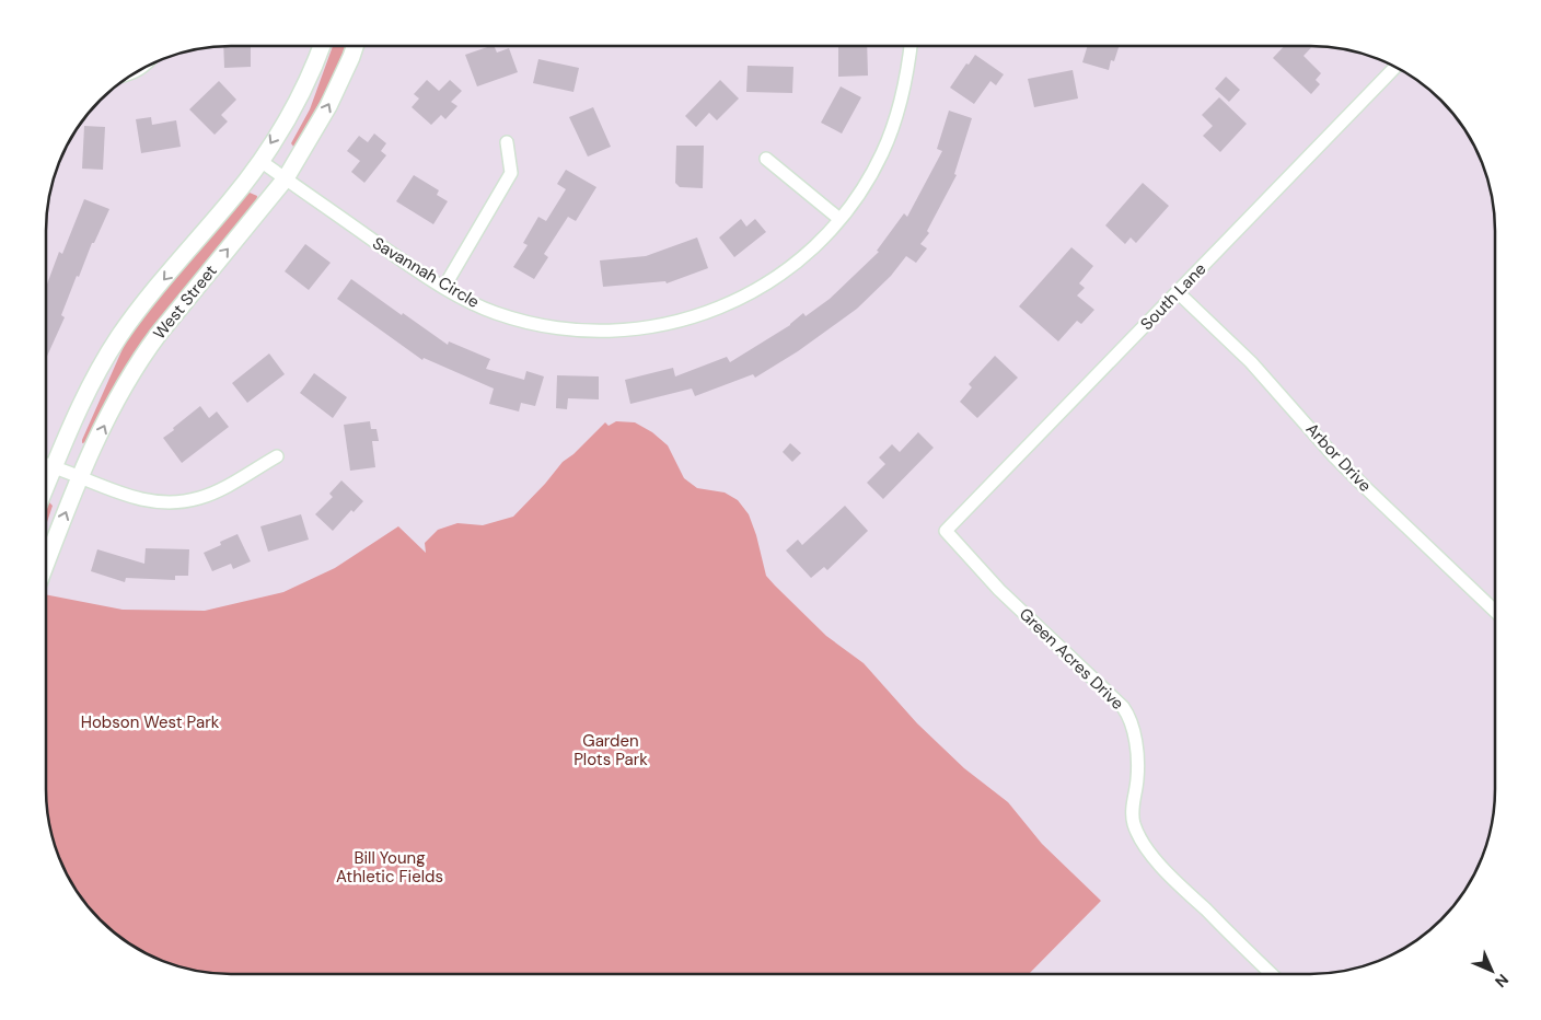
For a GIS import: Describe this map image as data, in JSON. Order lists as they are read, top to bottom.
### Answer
{
  "streets": {
    "street": [
      "Savannah Circle",
      "South Lane",
      "West Street",
      "Arbor Drive",
      "Green Acres Drive"
    ]
  },
  "crossings": [
    ["Savannah Circle", "West Street"],
    ["South Lane", "Arbor Drive"],
    ["South Lane", "Green Acres Drive"]
  ],
  "parks": ["Hobson West Park", "Garden Plots Park", "Bill Young Athletic Fields"],
  "north": "bottom right"
}
